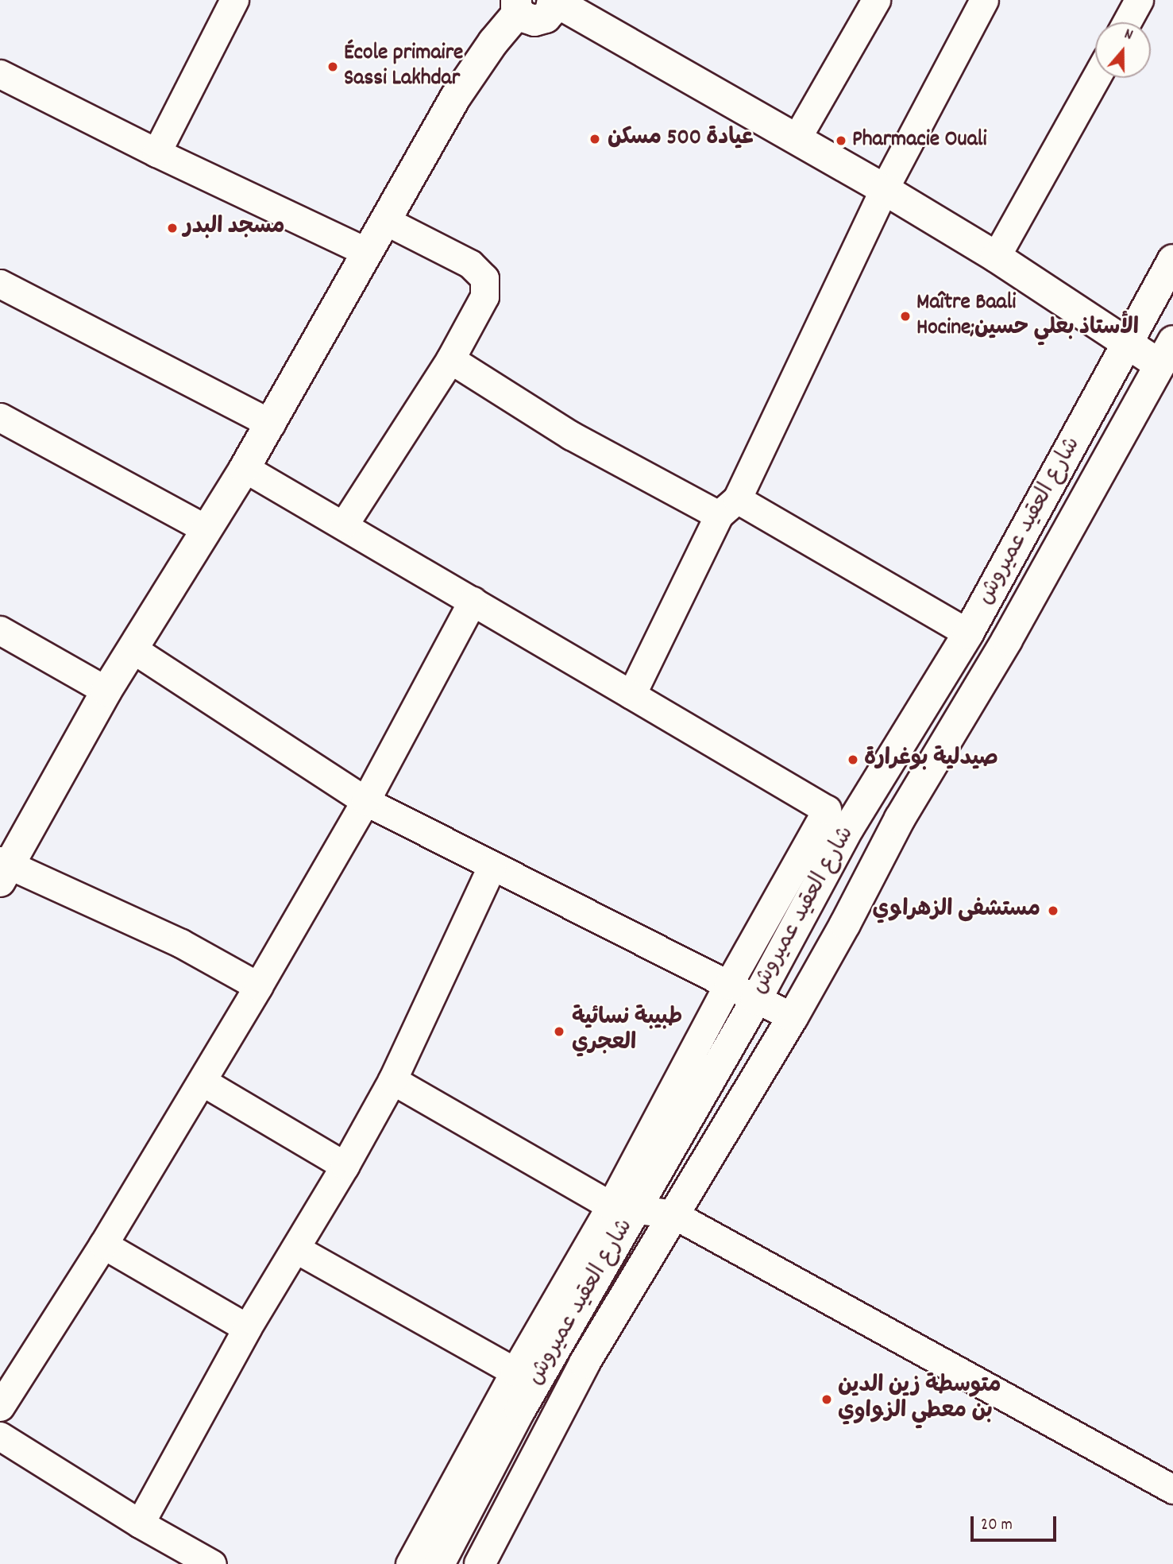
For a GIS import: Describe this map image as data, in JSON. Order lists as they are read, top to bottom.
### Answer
{
  "streets": {
    "main road": ["شارع العقيد عميروش"]
  },
  "places": [
    "École primaire Sassi Lakhdar",
    "عيادة 500 مسكن",
    "Pharmacie Ouali",
    "مسجد البدر",
    "Maître Baali Hocine;الأستاذ بعلي حسين",
    "صيدلية بوغرارة",
    "مستشفى الزهراوي",
    "طبيبة نسائية العجري",
    "متوسطة زين الدين بن معطي الزواوي"
  ],
  "scale_bar": "20 m",
  "north": "top"
}
